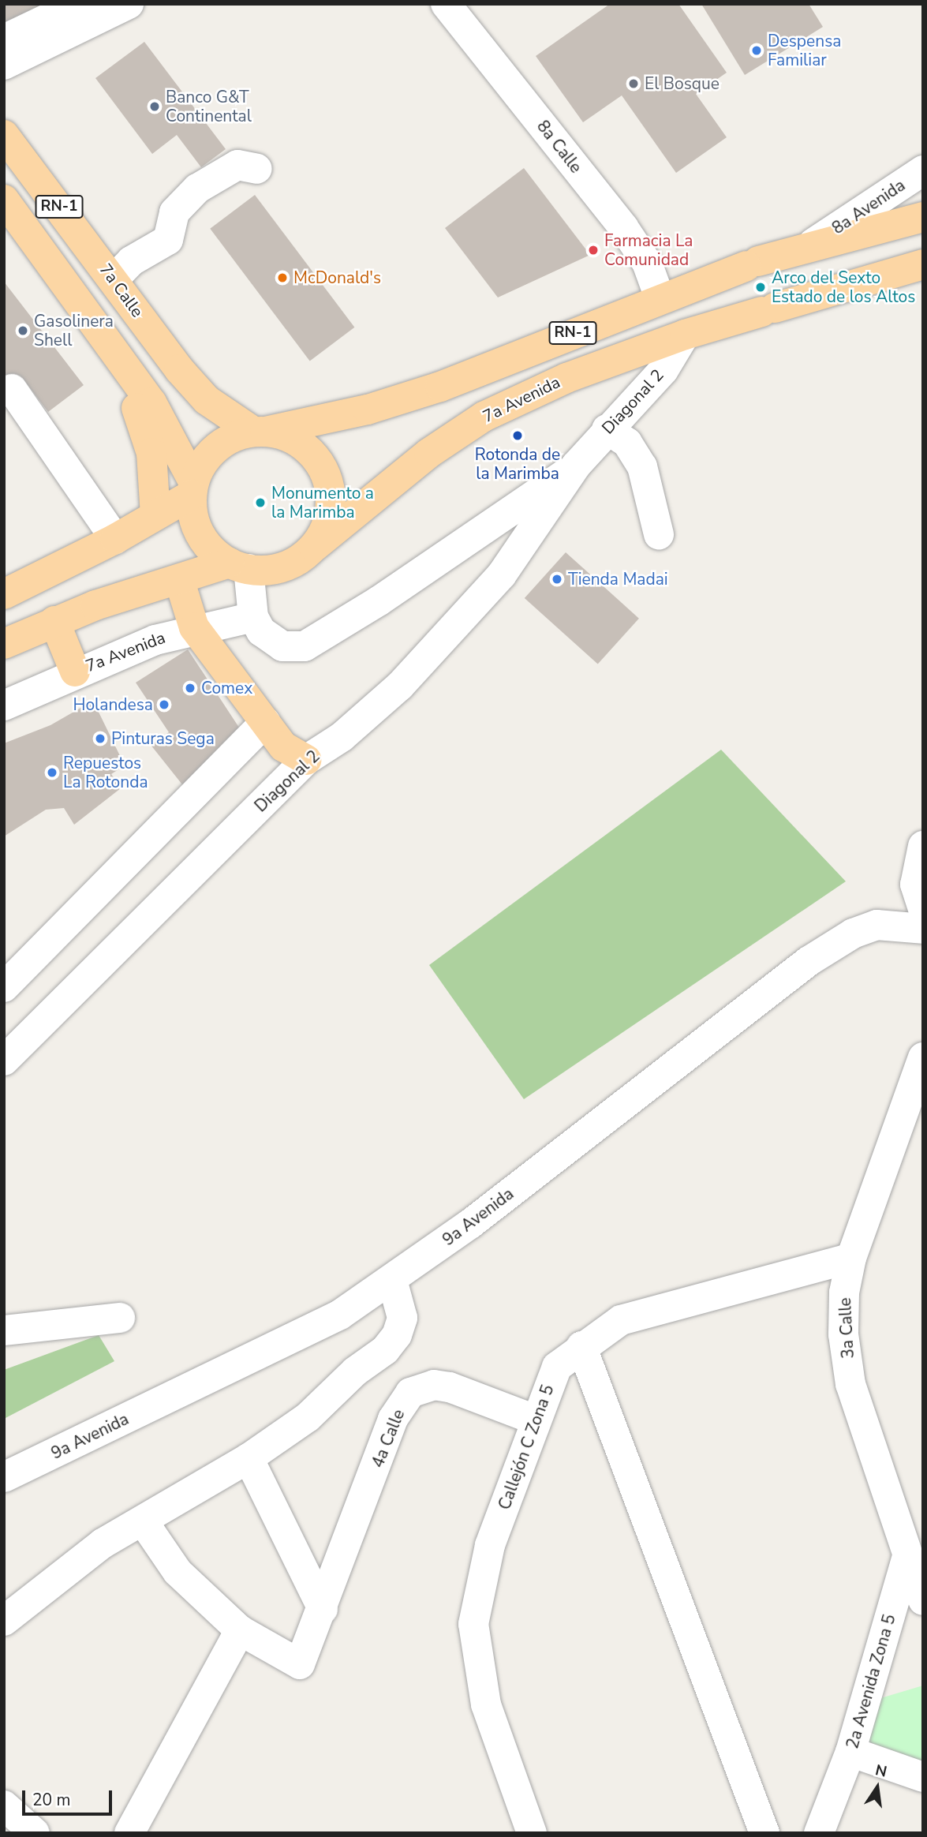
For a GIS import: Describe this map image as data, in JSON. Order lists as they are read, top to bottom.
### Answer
{
  "streets": {
    "main road": ["RN-1", "7a Calle", "7a Avenida"],
    "street": [
      "8a Calle",
      "8a Avenida",
      "Diagonal 2",
      "9a Avenida",
      "3a Calle",
      "4a Calle",
      "Callejón C Zona 5",
      "2a Avenida Zona 5"
    ]
  },
  "crossings": [
    ["8a Calle", "RN-1"],
    ["RN-1", "8a Avenida"],
    ["RN-1", "7a Calle"],
    ["RN-1", "7a Avenida"],
    ["7a Calle", "7a Avenida"],
    ["7a Avenida", "Diagonal 2"],
    ["3a Calle", "Callejón C Zona 5"],
    ["3a Calle", "2a Avenida Zona 5"],
    ["4a Calle", "Callejón C Zona 5"]
  ],
  "places": [
    "Despensa Familiar",
    "El Bosque",
    "Banco G&T Continental",
    "Farmacia La Comunidad",
    "McDonald's",
    "Arco del Sexto Estado de los Altos",
    "Gasolinera Shell",
    "Rotonda de la Marimba",
    "Monumento a la Marimba",
    "Tienda Madai",
    "Comex",
    "Holandesa",
    "Pinturas Sega",
    "Repuestos La Rotonda"
  ],
  "scale_bar": "20 m",
  "north": "top"
}
